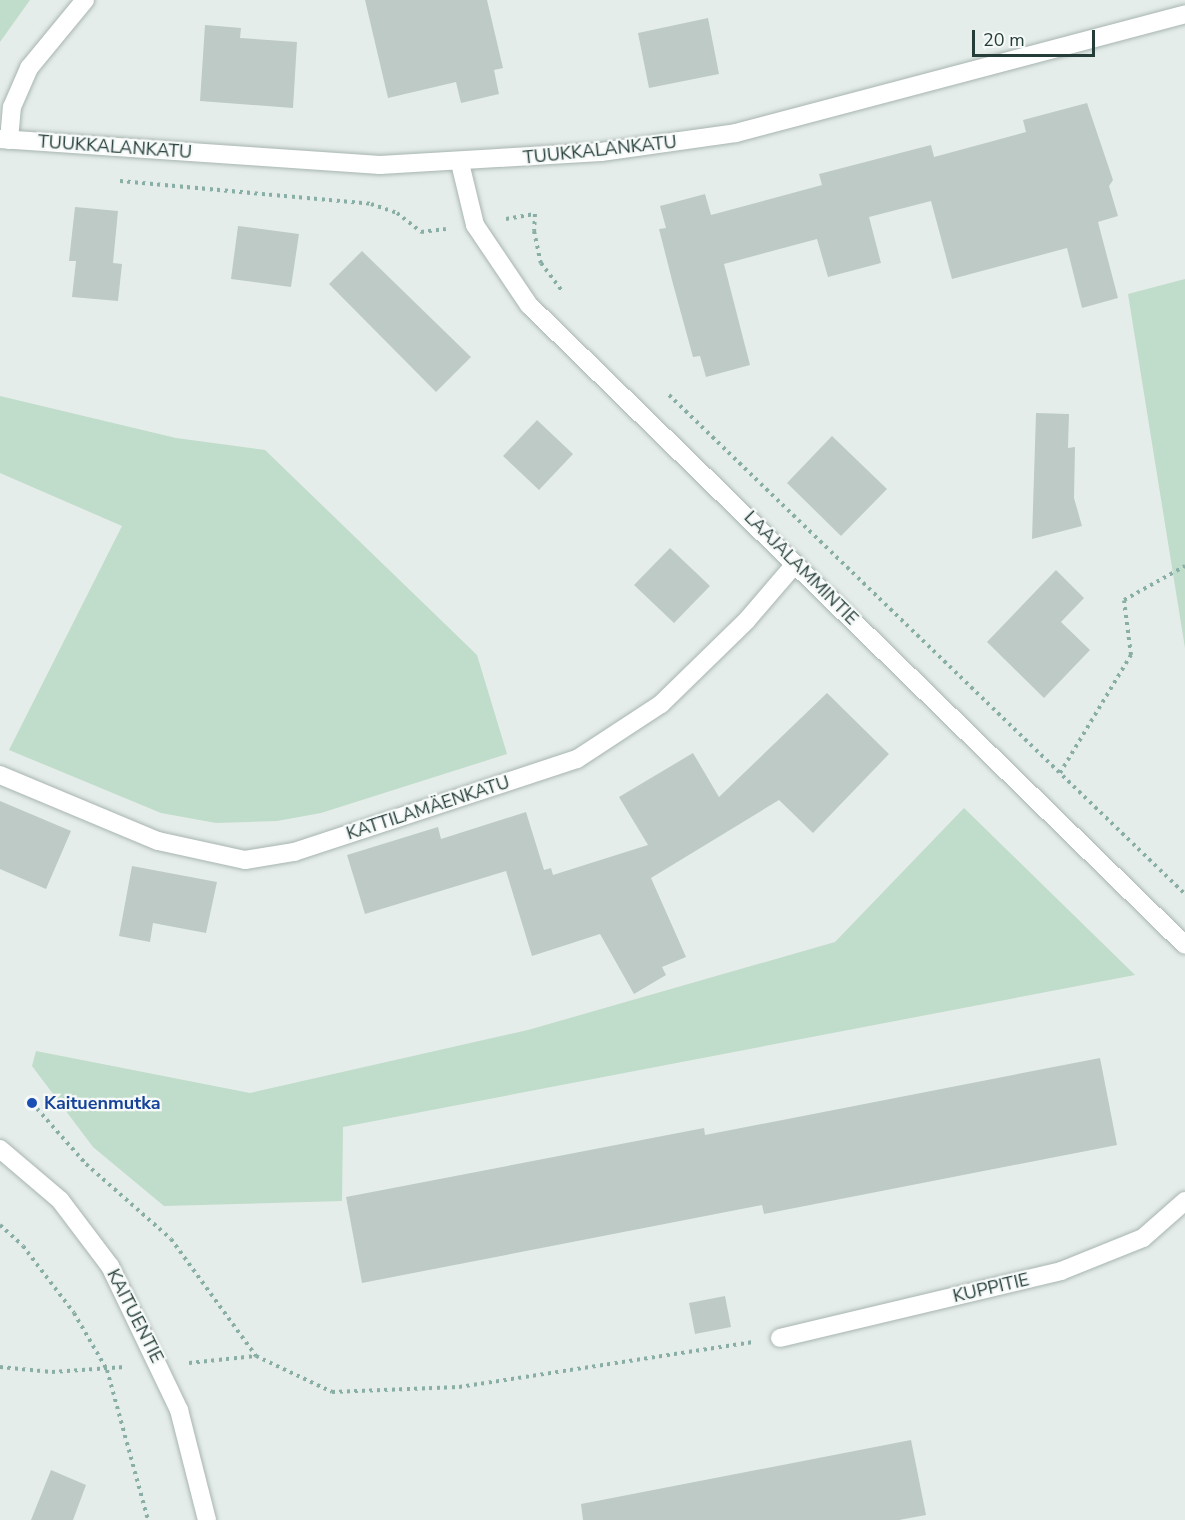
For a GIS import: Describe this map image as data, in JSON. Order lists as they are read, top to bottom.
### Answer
{
  "streets": {
    "street": [
      "TUUKKALANKATU",
      "LAAJALAMMINTIE",
      "KATTILAMÄENKATU",
      "KUPPITIE",
      "KAITUENTIE"
    ]
  },
  "crossings": [
    ["TUUKKALANKATU", "LAAJALAMMINTIE"],
    ["LAAJALAMMINTIE", "KATTILAMÄENKATU"]
  ],
  "places": ["Kaituenmutka"],
  "scale_bar": "20 m"
}
